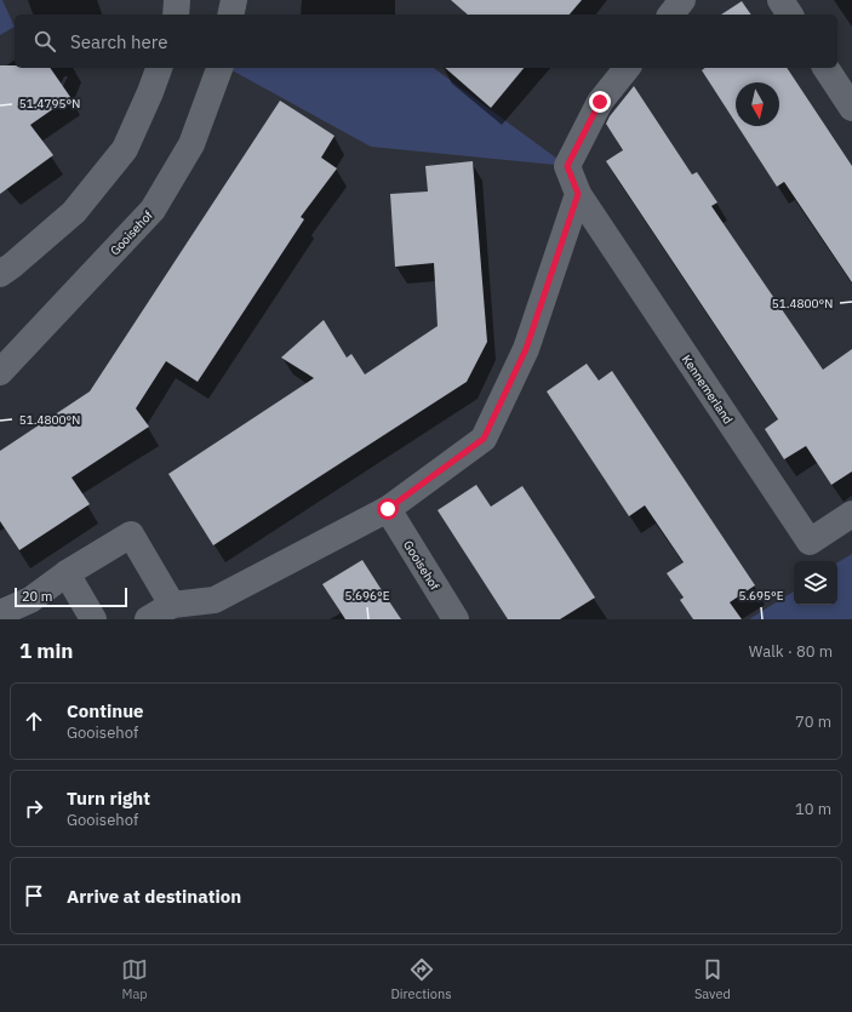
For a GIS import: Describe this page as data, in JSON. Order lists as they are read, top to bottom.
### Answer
{
  "streets": {
    "street": ["Gooisehof", "Kennemerland"]
  },
  "scale_bar": "20 m",
  "north": "bottom",
  "page": {
    "search": "Search here",
    "scale": "20 m",
    "heading": ["1 min", "Walk · 80 m"],
    "list": [
      ["Continue", "Gooisehof", "70 m"],
      ["Turn right", "Gooisehof", "10 m"],
      "Arrive at destination"
    ],
    "nav": ["Map", "Directions", "Saved"]
  },
  "coordinates": [
    "51.4795°N",
    "51.4800°N",
    "5.696°E",
    "5.695°E"
  ]
}
